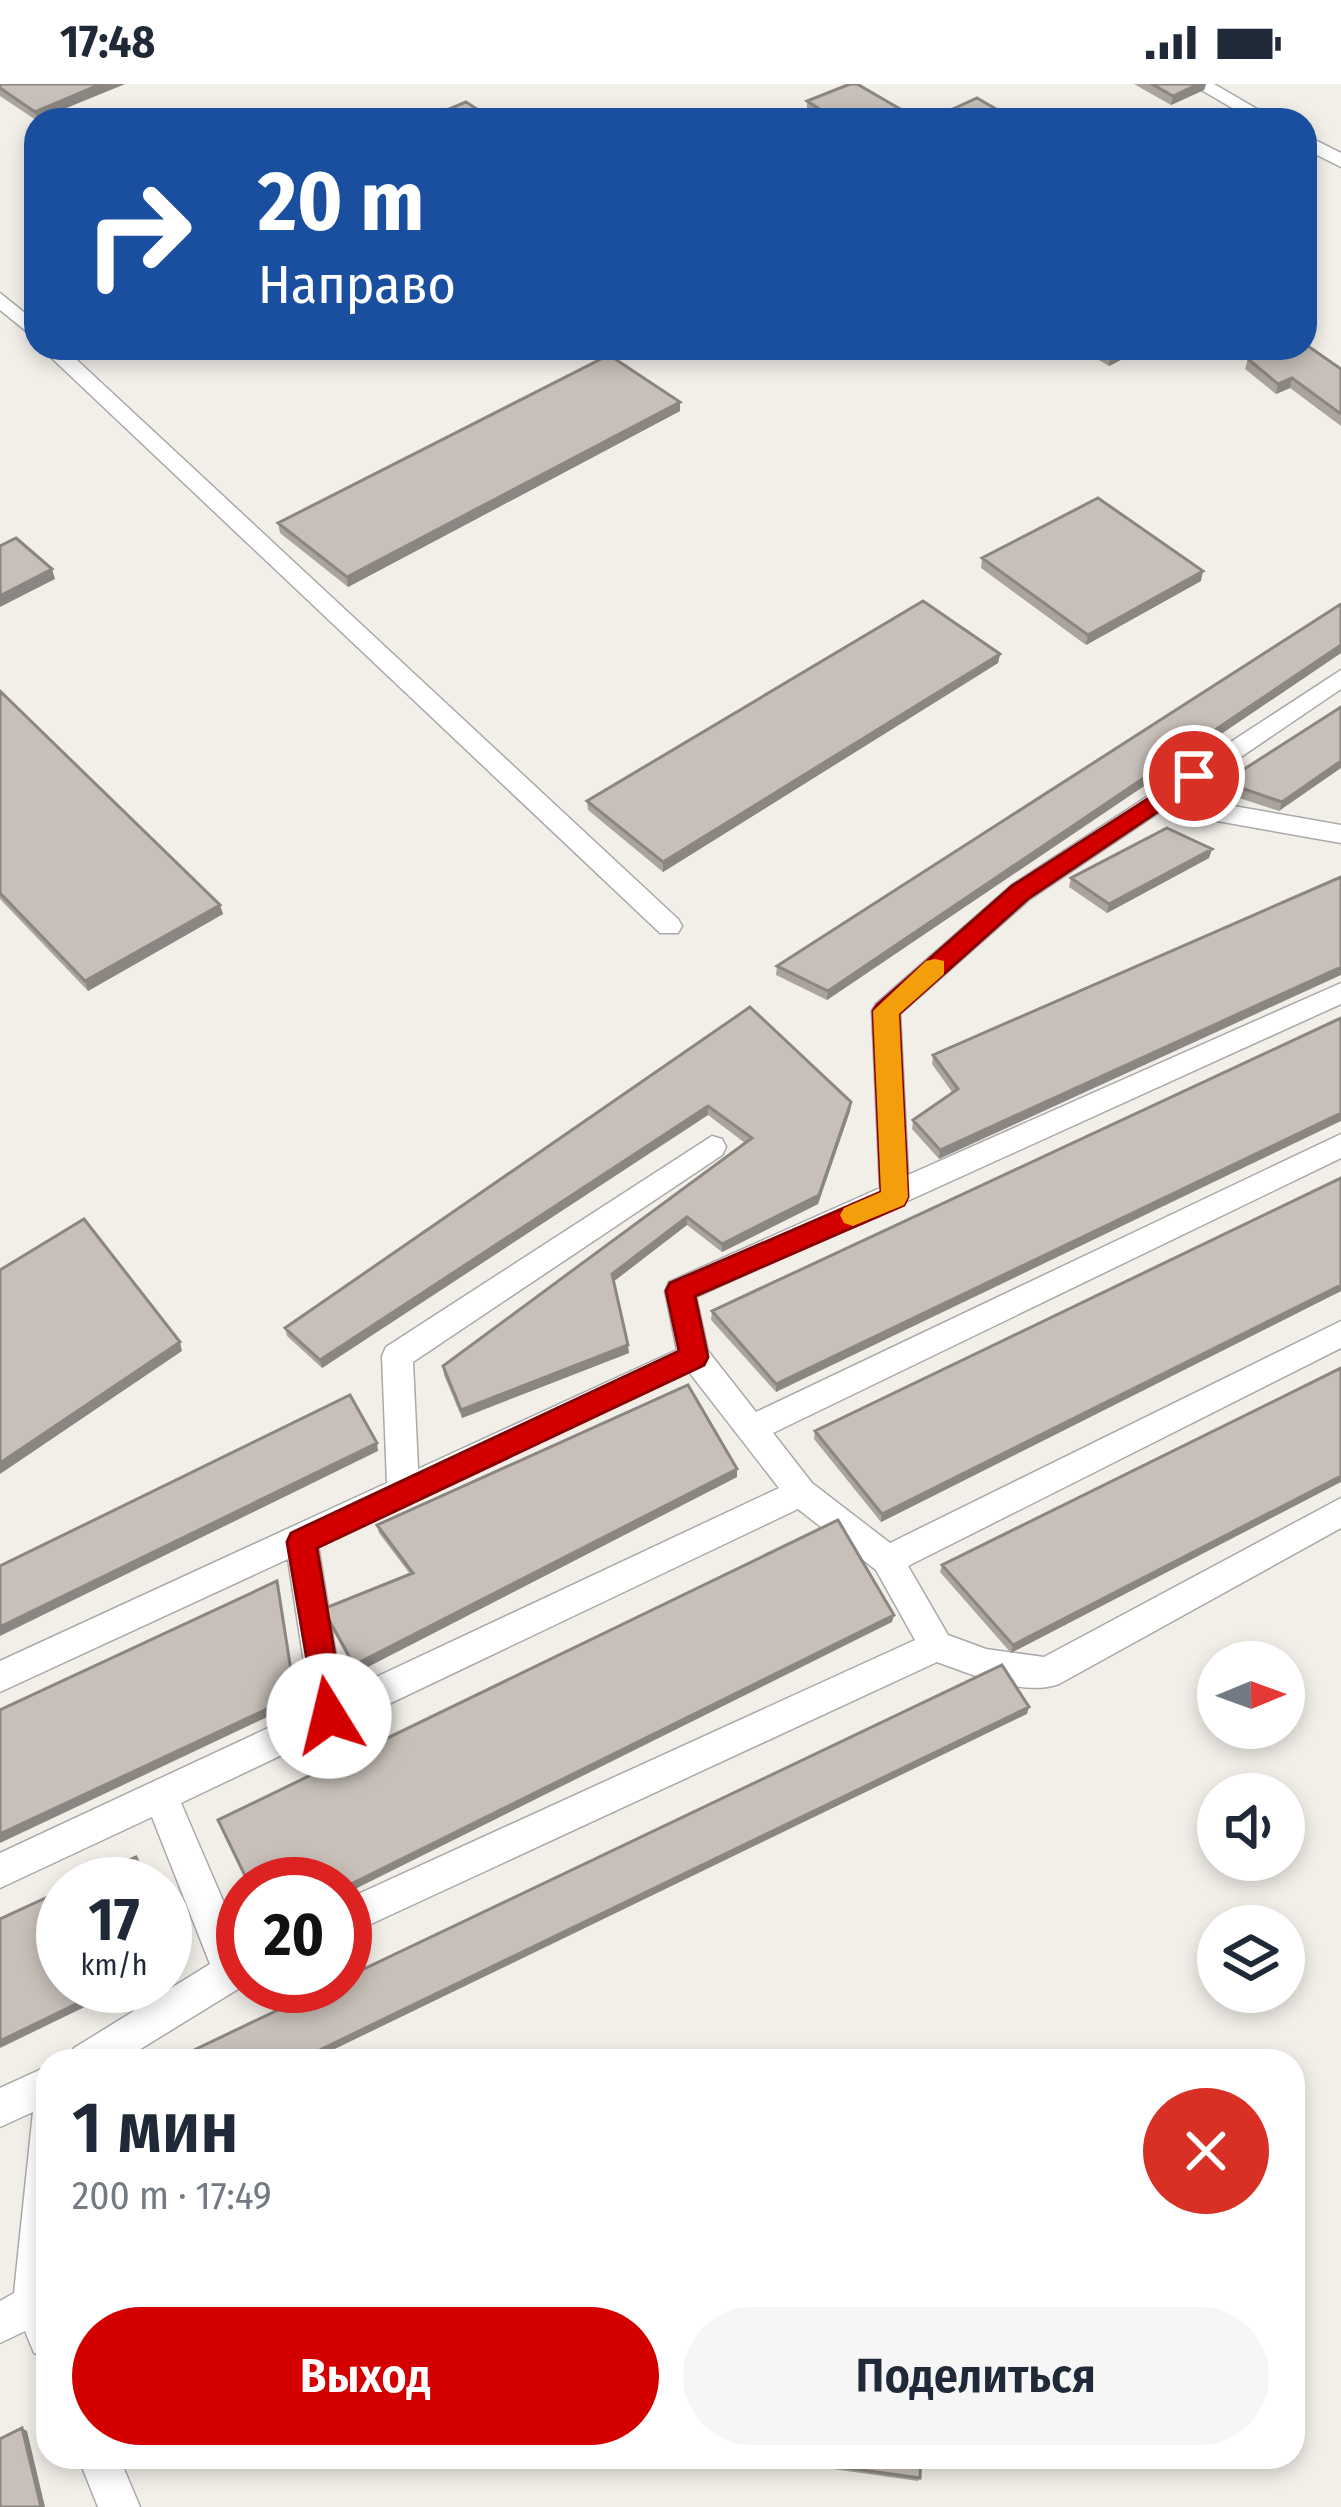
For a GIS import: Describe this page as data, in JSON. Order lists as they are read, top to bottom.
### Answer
{
  "north": "right",
  "page": {
    "status": "17:48",
    "turn": ["20 m", "Направо"],
    "speed": "17 km/h",
    "limit": "20",
    "heading": ["1 мин", "200 m · 17:49"],
    "buttons": ["Выход", "Поделиться"]
  }
}
